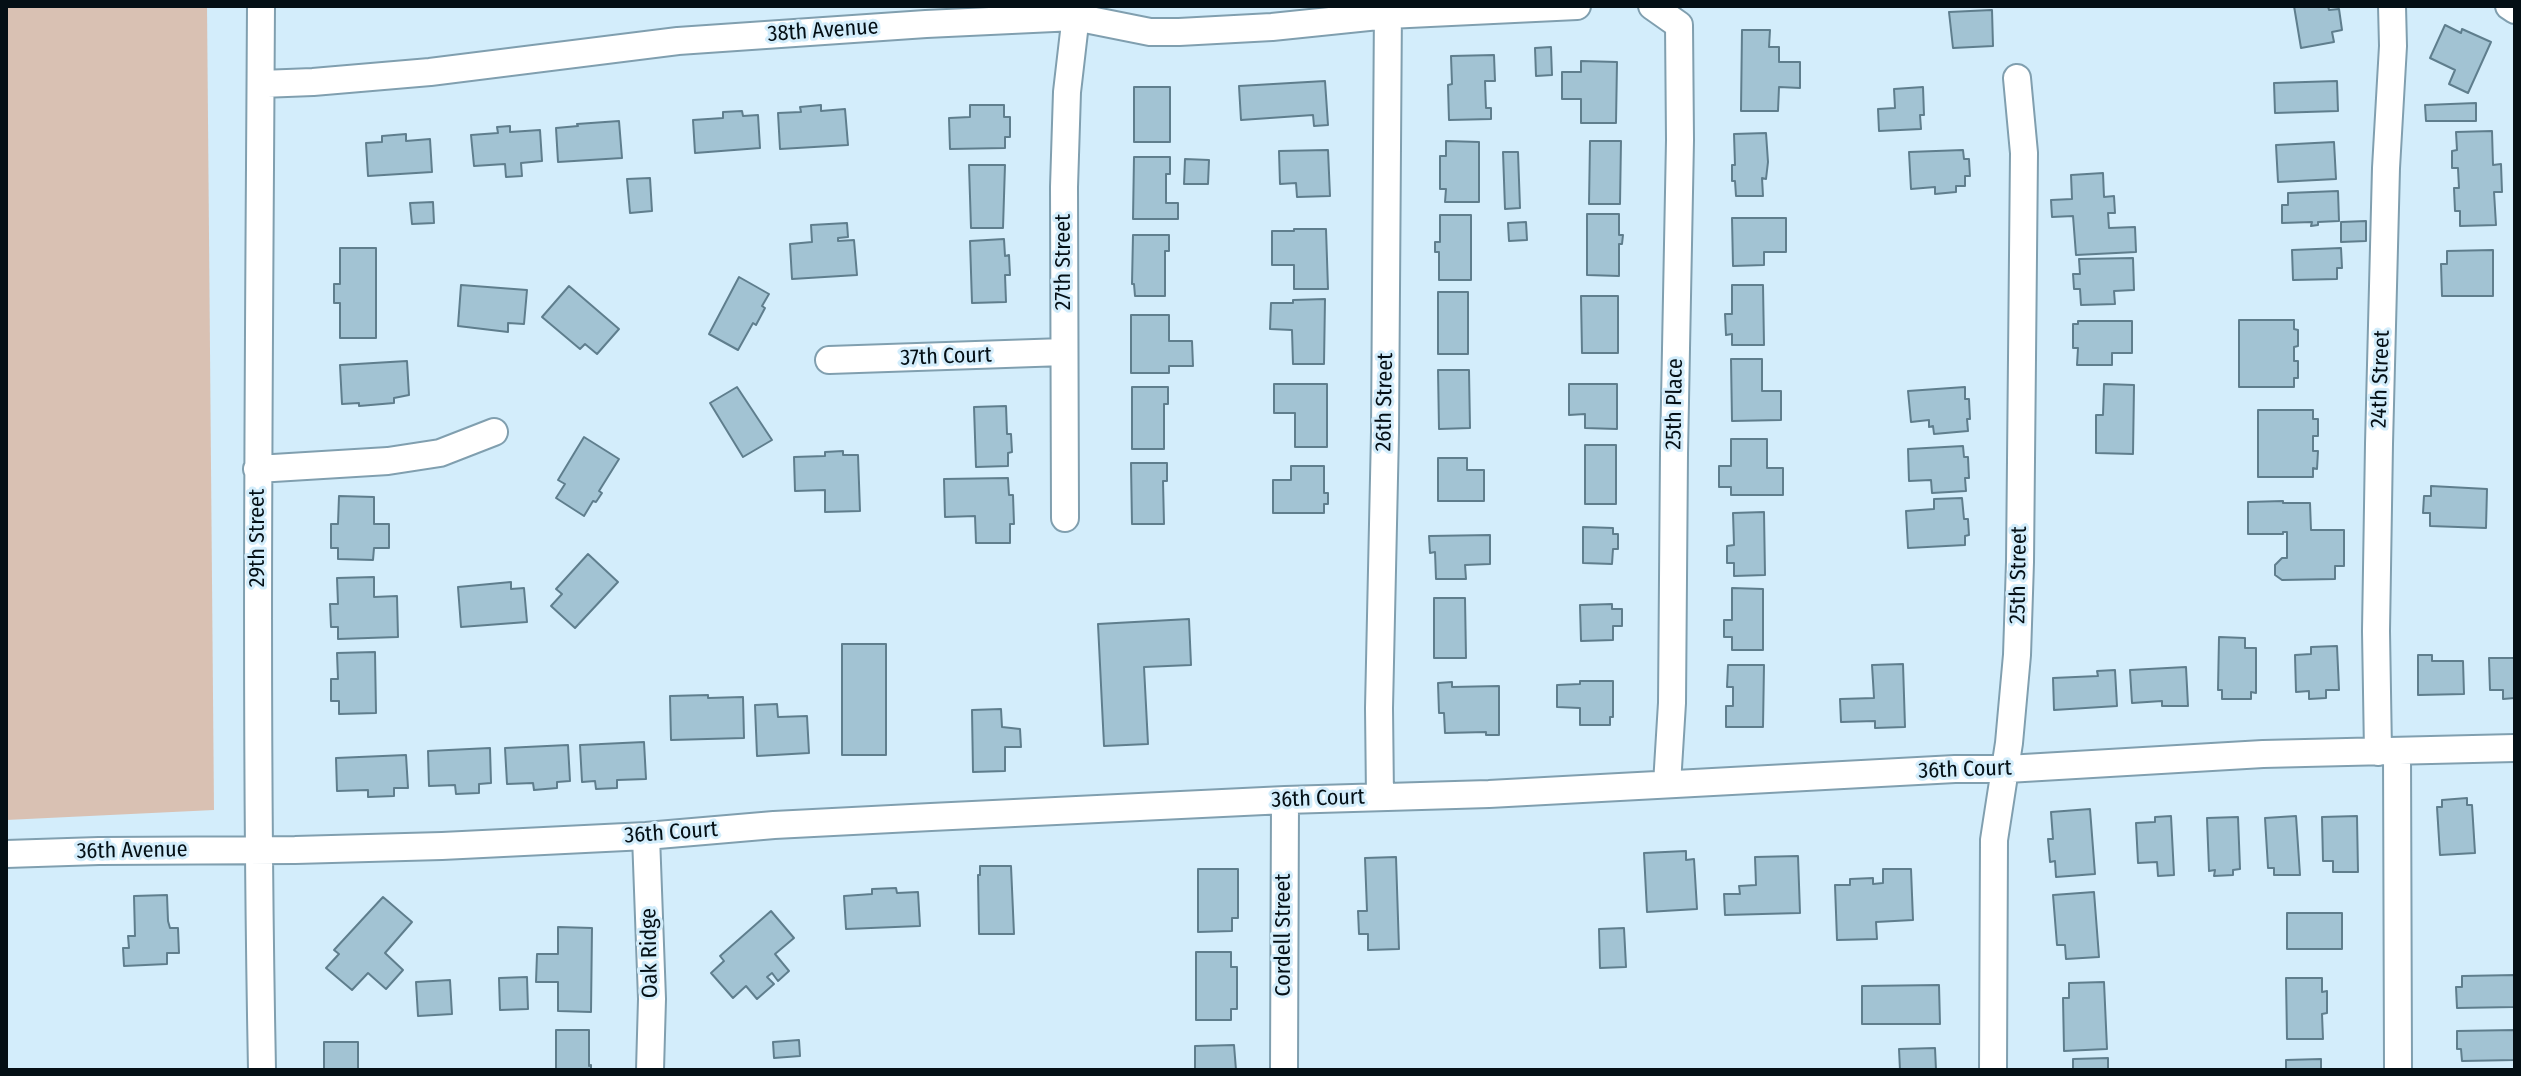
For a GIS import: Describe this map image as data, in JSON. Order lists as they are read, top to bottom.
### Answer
{
  "streets": {
    "street": [
      "38th Avenue",
      "27th Street",
      "37th Court",
      "24th Street",
      "26th Street",
      "25th Place",
      "29th Street",
      "25th Street",
      "36th Court",
      "36th Avenue",
      "Cordell Street",
      "Oak Ridge"
    ]
  },
  "crossings": [
    ["38th Avenue", "27th Street"],
    ["38th Avenue", "26th Street"],
    ["38th Avenue", "29th Street"],
    ["27th Street", "37th Court"],
    ["24th Street", "36th Court"],
    ["26th Street", "36th Court"],
    ["25th Place", "36th Court"],
    ["29th Street", "36th Court"],
    ["29th Street", "36th Avenue"],
    ["25th Street", "36th Court"],
    ["36th Court", "36th Avenue"],
    ["36th Court", "Cordell Street"],
    ["36th Court", "Oak Ridge"]
  ]
}
